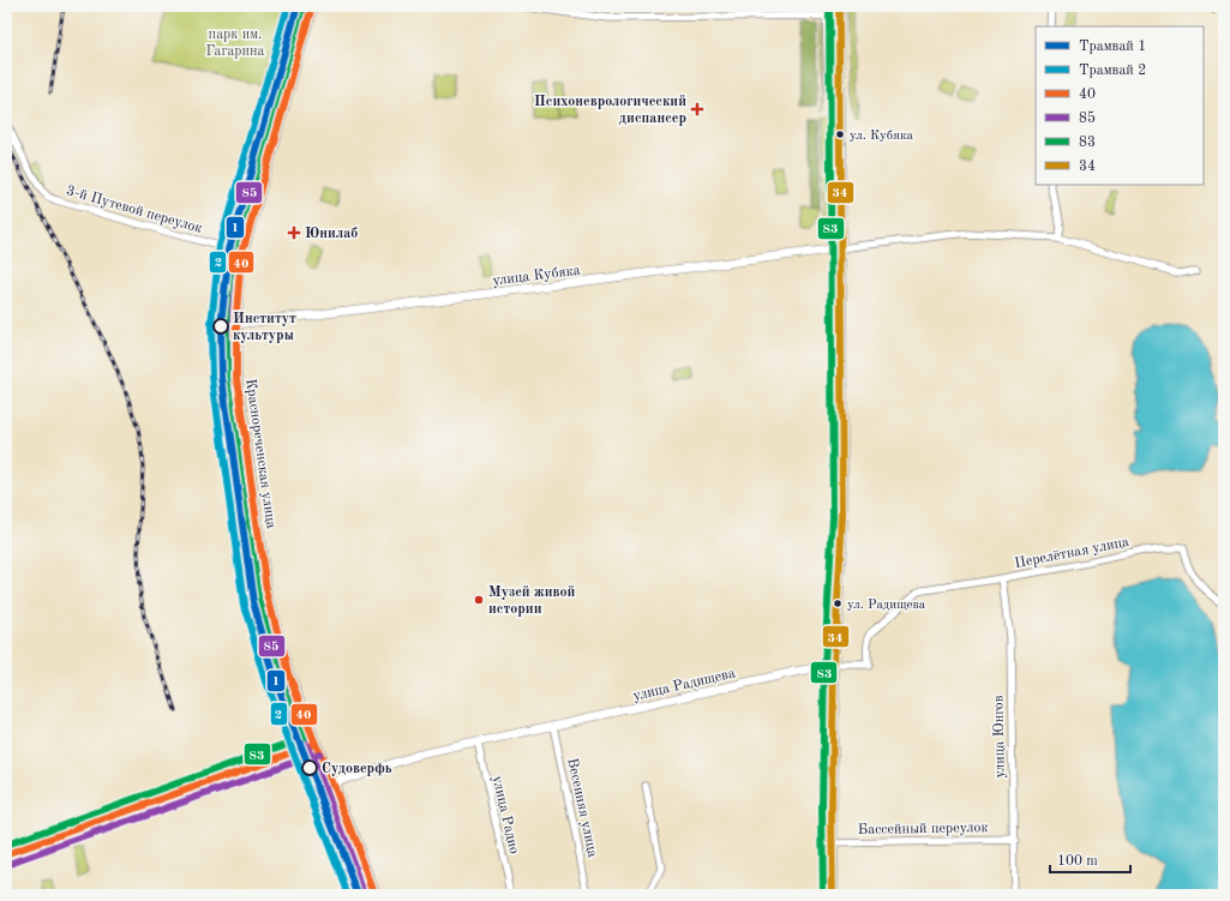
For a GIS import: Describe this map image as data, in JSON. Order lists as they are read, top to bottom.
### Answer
{
  "streets": {
    "main road": ["Краснореченская улица"],
    "street": [
      "3-й Путевой переулок",
      "улица Кубяка",
      "Перелётная улица",
      "улица Радищева",
      "улица Юнгов",
      "Весенняя улица",
      "улица Радио",
      "Бассейный переулок"
    ]
  },
  "crossings": [
    ["3-й Путевой переулок", "Краснореченская улица"],
    ["улица Кубяка", "Краснореченская улица"],
    ["Краснореченская улица", "улица Радищева"],
    ["Перелётная улица", "улица Радищева"],
    ["Перелётная улица", "улица Юнгов"],
    ["улица Радищева", "улица Юнгов"],
    ["улица Радищева", "Весенняя улица"],
    ["улица Радищева", "улица Радио"],
    ["улица Юнгов", "Бассейный переулок"]
  ],
  "parks": ["парк им. Гагарина"],
  "places": {
    "health": ["Психоневрологический диспансер", "Юнилаб"],
    "other": [
      "ул. Кубяка",
      "Институт культуры",
      "Музей живой истории",
      "ул. Радищева",
      "Судоверфь"
    ]
  },
  "lines": [
    "tram line 1",
    "tram line 2",
    "transit line 40",
    "transit line 85",
    "transit line 83",
    "transit line 34"
  ],
  "legend": [
    "Трамвай 1",
    "Трамвай 2",
    "40",
    "85",
    "83",
    "34"
  ],
  "scale_bar": "100 m"
}
